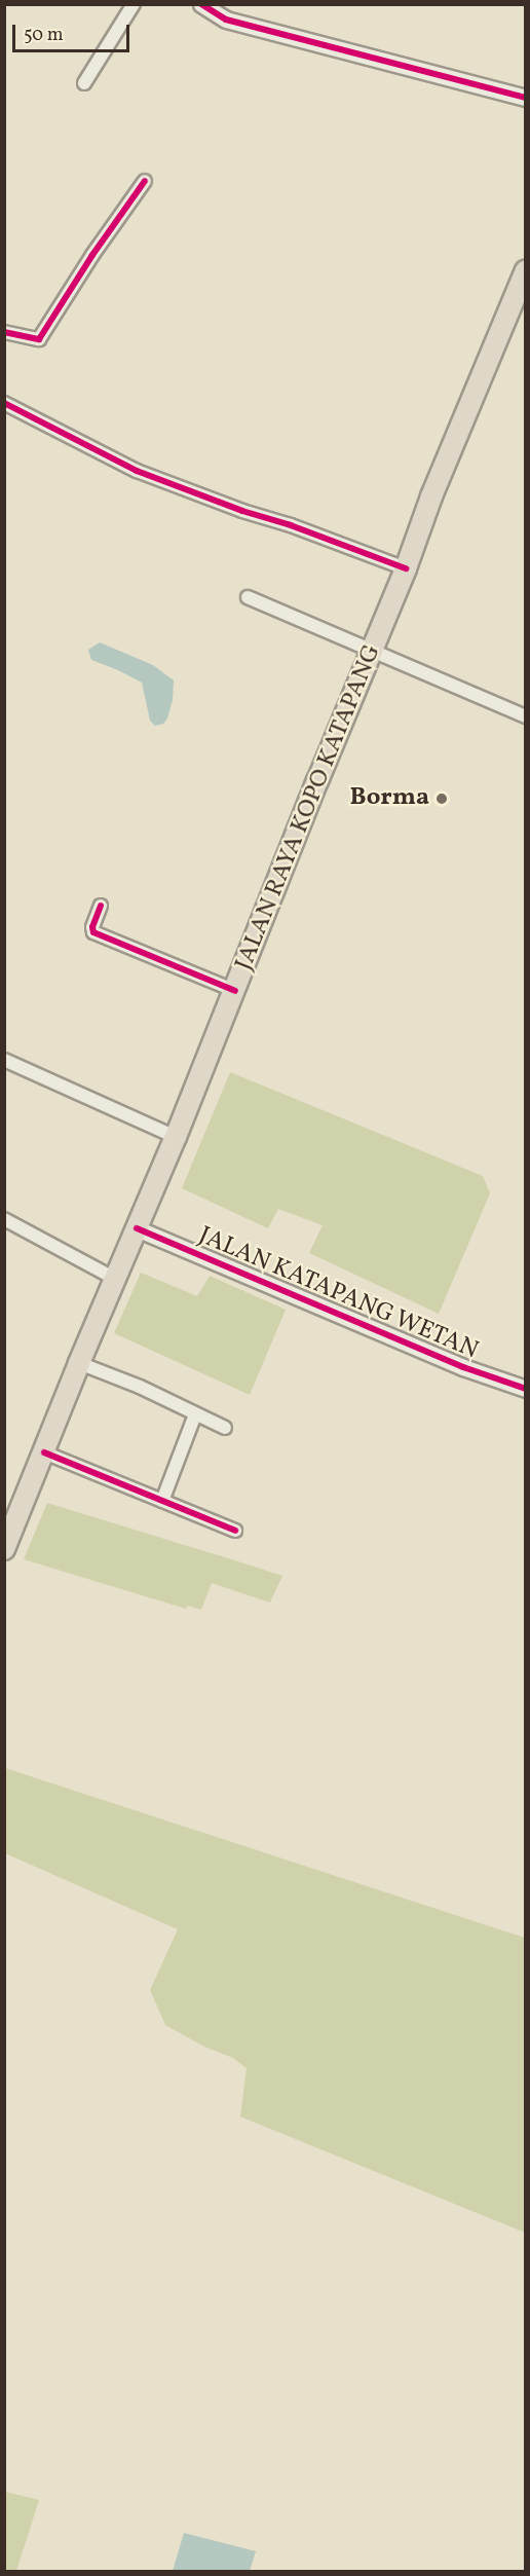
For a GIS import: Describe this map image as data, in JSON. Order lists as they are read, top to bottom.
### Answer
{
  "streets": {
    "main road": ["JALAN RAYA KOPO KATAPANG"],
    "street": ["JALAN KATAPANG WETAN"]
  },
  "crossings": [
    ["JALAN RAYA KOPO KATAPANG", "JALAN KATAPANG WETAN"]
  ],
  "places": ["Borma"],
  "scale_bar": "50 m"
}
